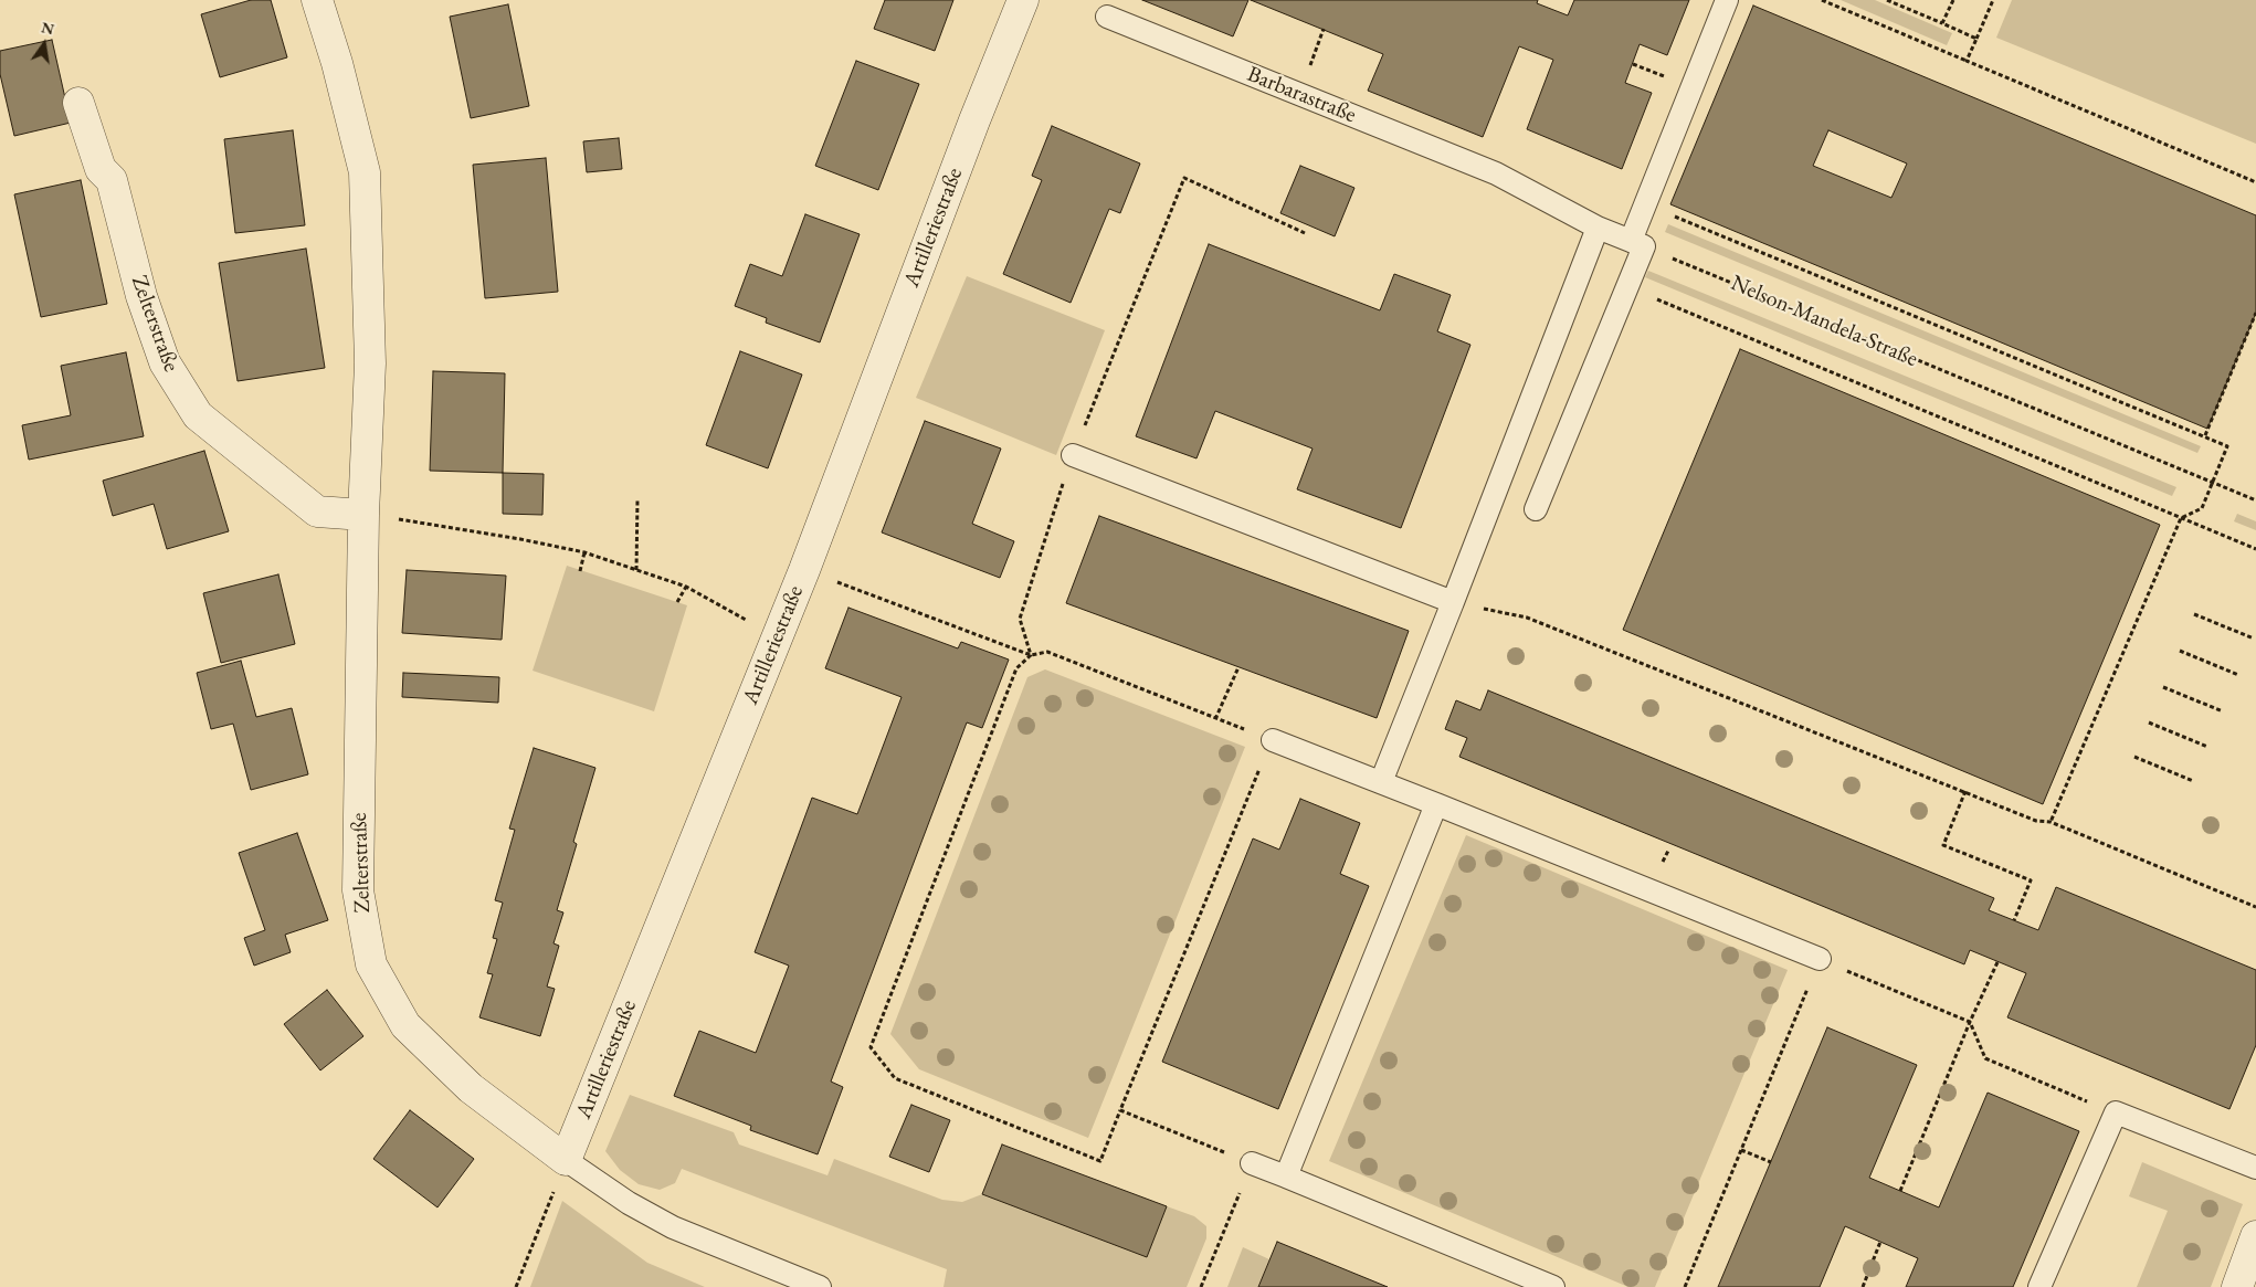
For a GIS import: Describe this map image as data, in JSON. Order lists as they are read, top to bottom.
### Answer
{
  "streets": {
    "street": ["Artilleriestraße", "Zelterstraße"],
    "lane": ["Barbarastraße"],
    "path": ["Nelson-Mandela-Straße"]
  },
  "crossings": [
    ["Barbarastraße", "Nelson-Mandela-Straße"],
    ["Artilleriestraße", "Zelterstraße"]
  ],
  "north": "top"
}
